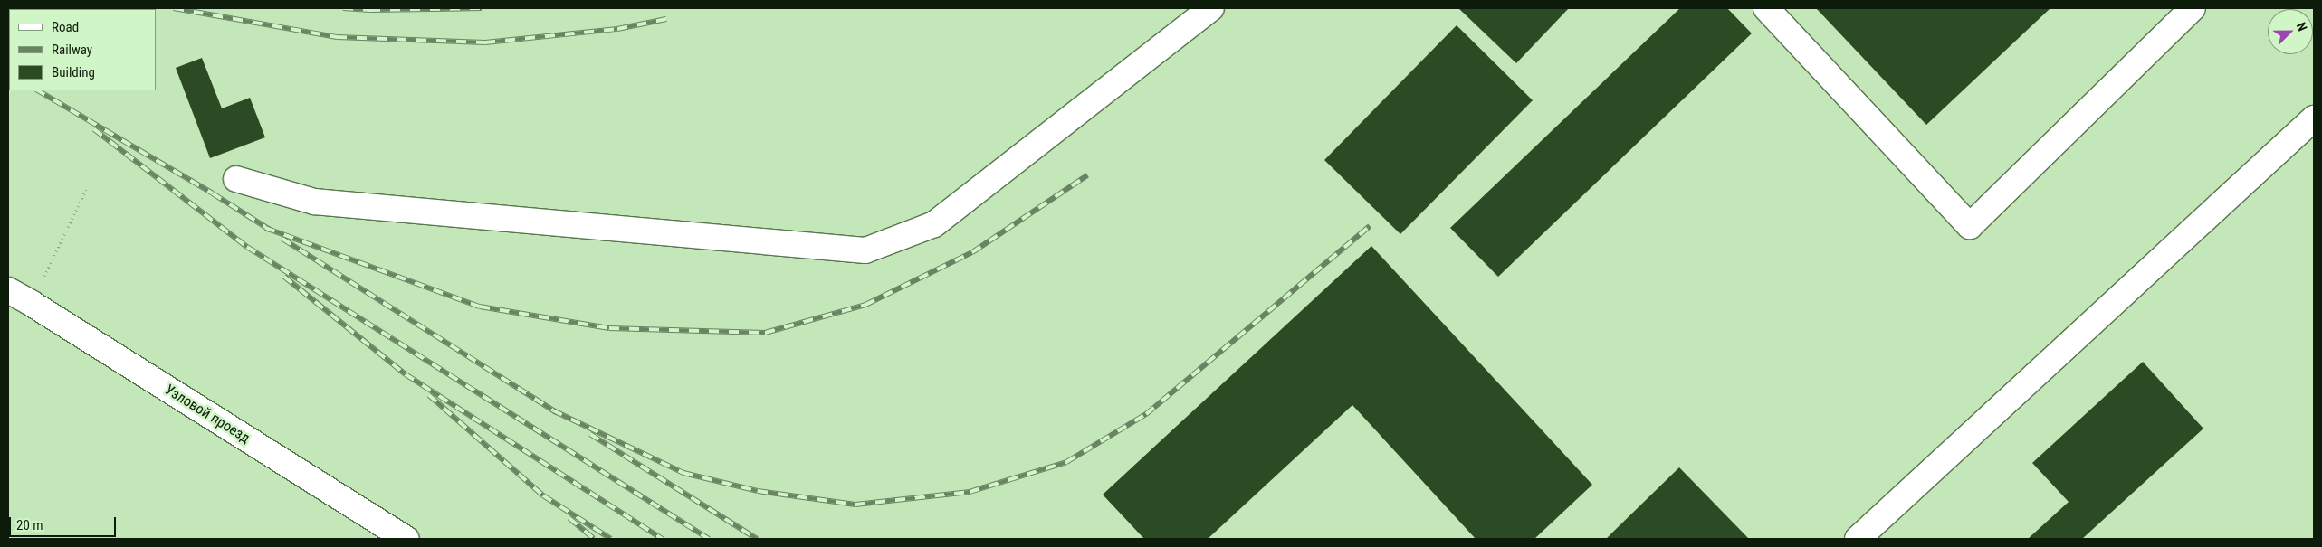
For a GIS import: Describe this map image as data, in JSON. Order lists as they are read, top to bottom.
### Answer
{
  "streets": {
    "street": ["Узловой проезд"]
  },
  "legend": ["Road", "Railway", "Building"],
  "scale_bar": "20 m",
  "north": "top right"
}
